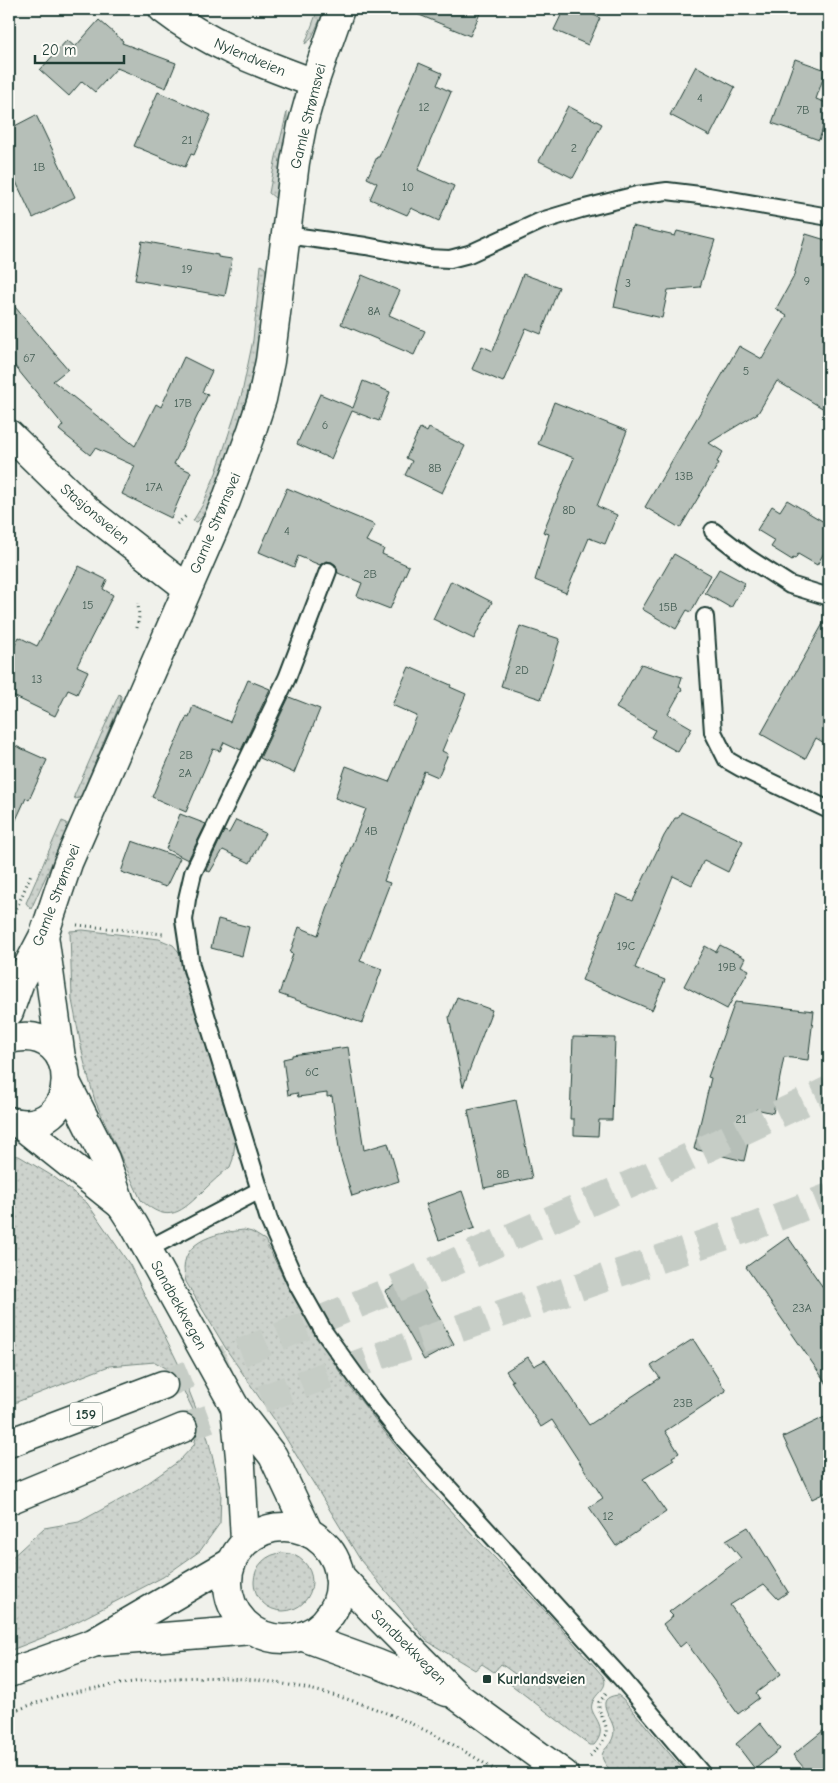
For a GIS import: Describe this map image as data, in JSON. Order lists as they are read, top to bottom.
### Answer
{
  "streets": {
    "main road": [
      "Nylendveien",
      "Gamle Strømsvei",
      "Stasjonsveien",
      "Sandbekkvegen",
      "159"
    ]
  },
  "crossings": [
    ["Nylendveien", "Gamle Strømsvei"],
    ["Gamle Strømsvei", "Stasjonsveien"],
    ["Gamle Strømsvei", "Sandbekkvegen"]
  ],
  "places": {
    "transit": ["Kurlandsveien"]
  },
  "house_numbers": [
    "4",
    "12",
    "7B",
    "21",
    "2",
    "1B",
    "10",
    "19",
    "9",
    "3",
    "8A",
    "67",
    "5",
    "17B",
    "6",
    "8B",
    "13B",
    "17A",
    "8D",
    "4",
    "2B",
    "15",
    "15B",
    "2D",
    "13",
    "2B",
    "2A",
    "4B",
    "19C",
    "19B",
    "6C",
    "21",
    "8B",
    "23A",
    "23B",
    "12"
  ],
  "scale_bar": "20 m"
}
